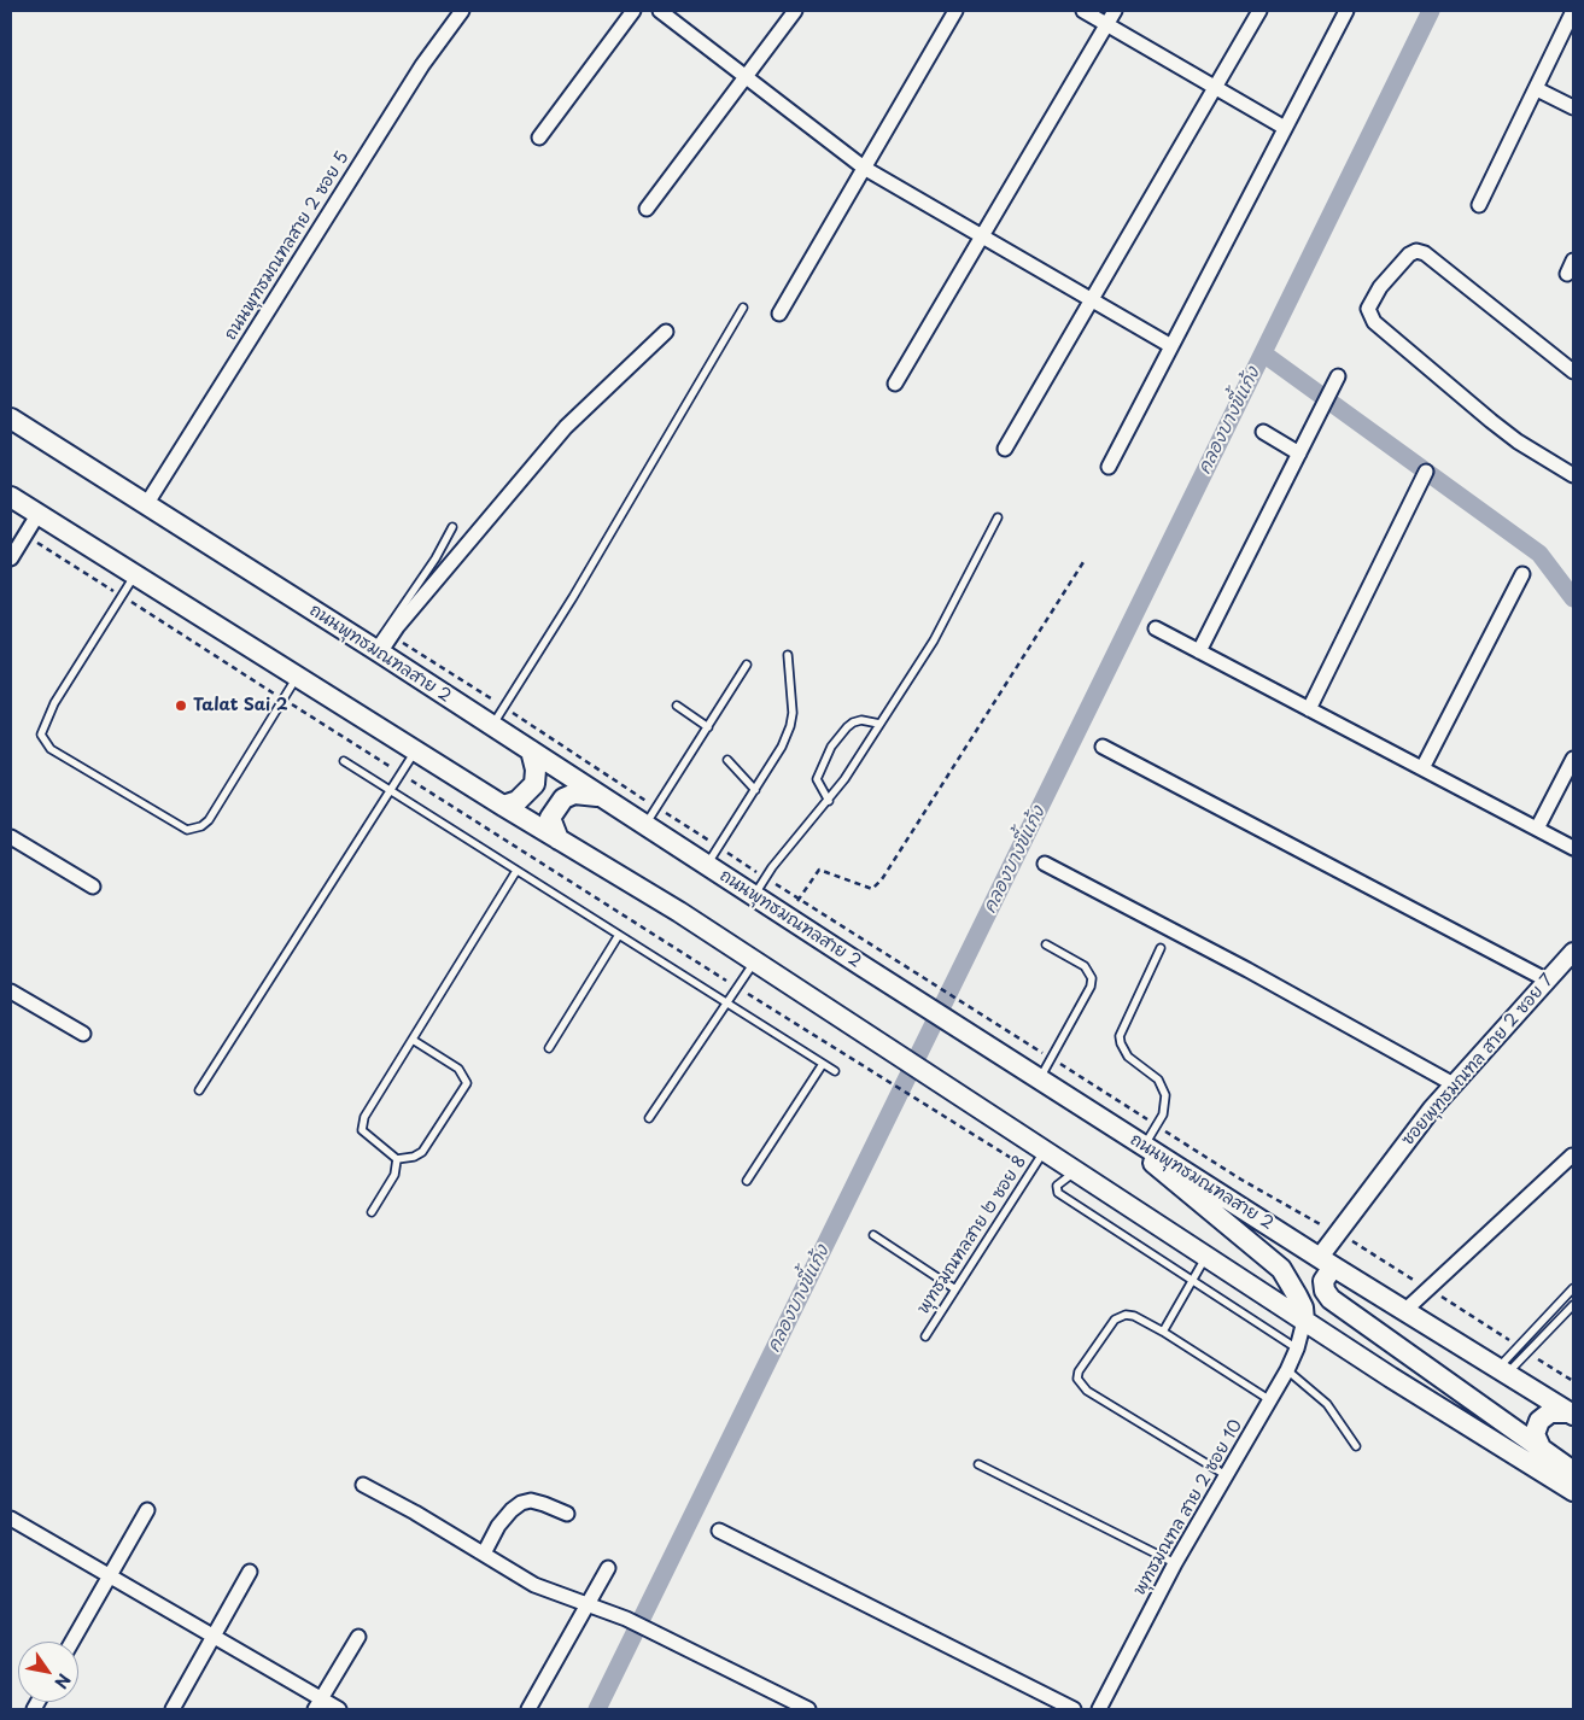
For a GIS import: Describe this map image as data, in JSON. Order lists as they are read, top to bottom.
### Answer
{
  "streets": {
    "main road": ["ถนนพุทธมณฑลสาย 2"],
    "street": ["ถนนพุทธมณฑลสาย 2 ซอย 5", "ซอยพุทธมณฑล สาย 2 ซอย 7", "พุทธมณฑล สาย 2 ซอย 10"],
    "lane": ["พุทธมณฑลสาย ๒ ซอย 8"]
  },
  "crossings": [
    ["ถนนพุทธมณฑลสาย 2 ซอย 5", "ถนนพุทธมณฑลสาย 2"],
    ["ถนนพุทธมณฑลสาย 2", "ซอยพุทธมณฑล สาย 2 ซอย 7"]
  ],
  "water": ["คลองบางขี้แก้ง"],
  "places": ["Talat Sai 2"],
  "north": "bottom right"
}
